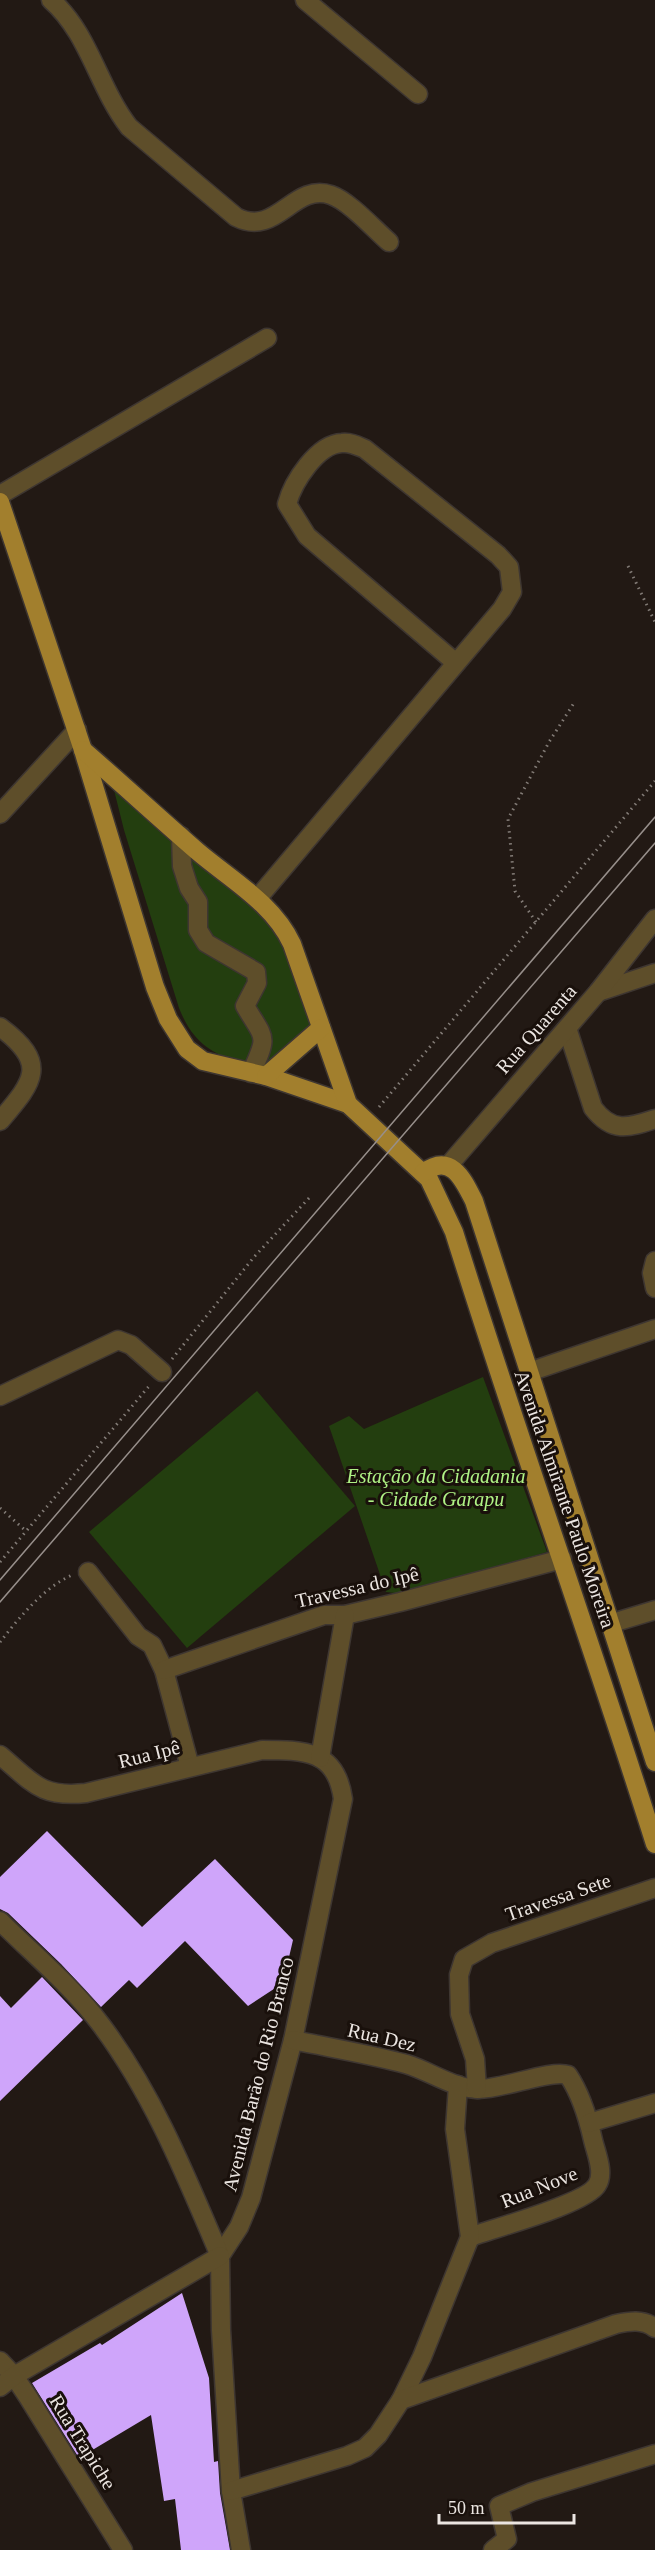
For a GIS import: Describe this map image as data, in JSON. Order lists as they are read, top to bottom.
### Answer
{
  "streets": {
    "main road": ["Avenida Almirante Paulo Moreira"],
    "street": [
      "Rua Quarenta",
      "Travessa do Ipê",
      "Rua Ipê",
      "Travessa Sete",
      "Rua Dez",
      "Avenida Barão do Rio Branco",
      "Rua Nove",
      "Rua Trapiche"
    ]
  },
  "crossings": [
    ["Rua Quarenta", "Avenida Almirante Paulo Moreira"],
    ["Avenida Almirante Paulo Moreira", "Travessa do Ipê"],
    ["Rua Ipê", "Avenida Barão do Rio Branco"],
    ["Travessa Sete", "Rua Dez"],
    ["Rua Dez", "Avenida Barão do Rio Branco"],
    ["Rua Dez", "Rua Nove"]
  ],
  "parks": ["Estação da Cidadania - Cidade Garapu"],
  "scale_bar": "50 m"
}
